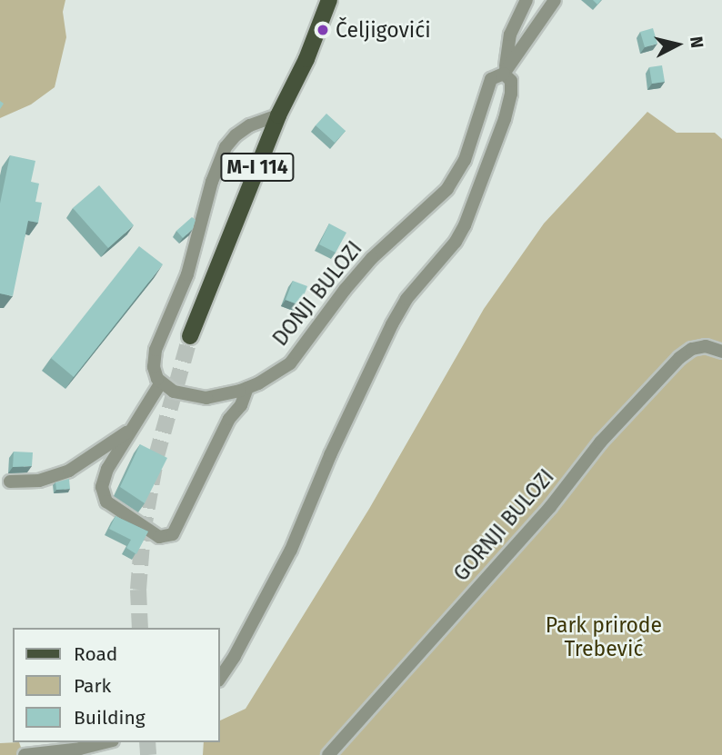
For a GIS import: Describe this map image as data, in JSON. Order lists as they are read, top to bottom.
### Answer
{
  "streets": {
    "main road": ["M-I 114"],
    "street": ["DONJI BULOZI", "GORNJI BULOZI"]
  },
  "parks": ["Park prirode Trebević"],
  "places": ["Čeljigovići"],
  "legend": ["Road", "Park", "Building"],
  "north": "right"
}
